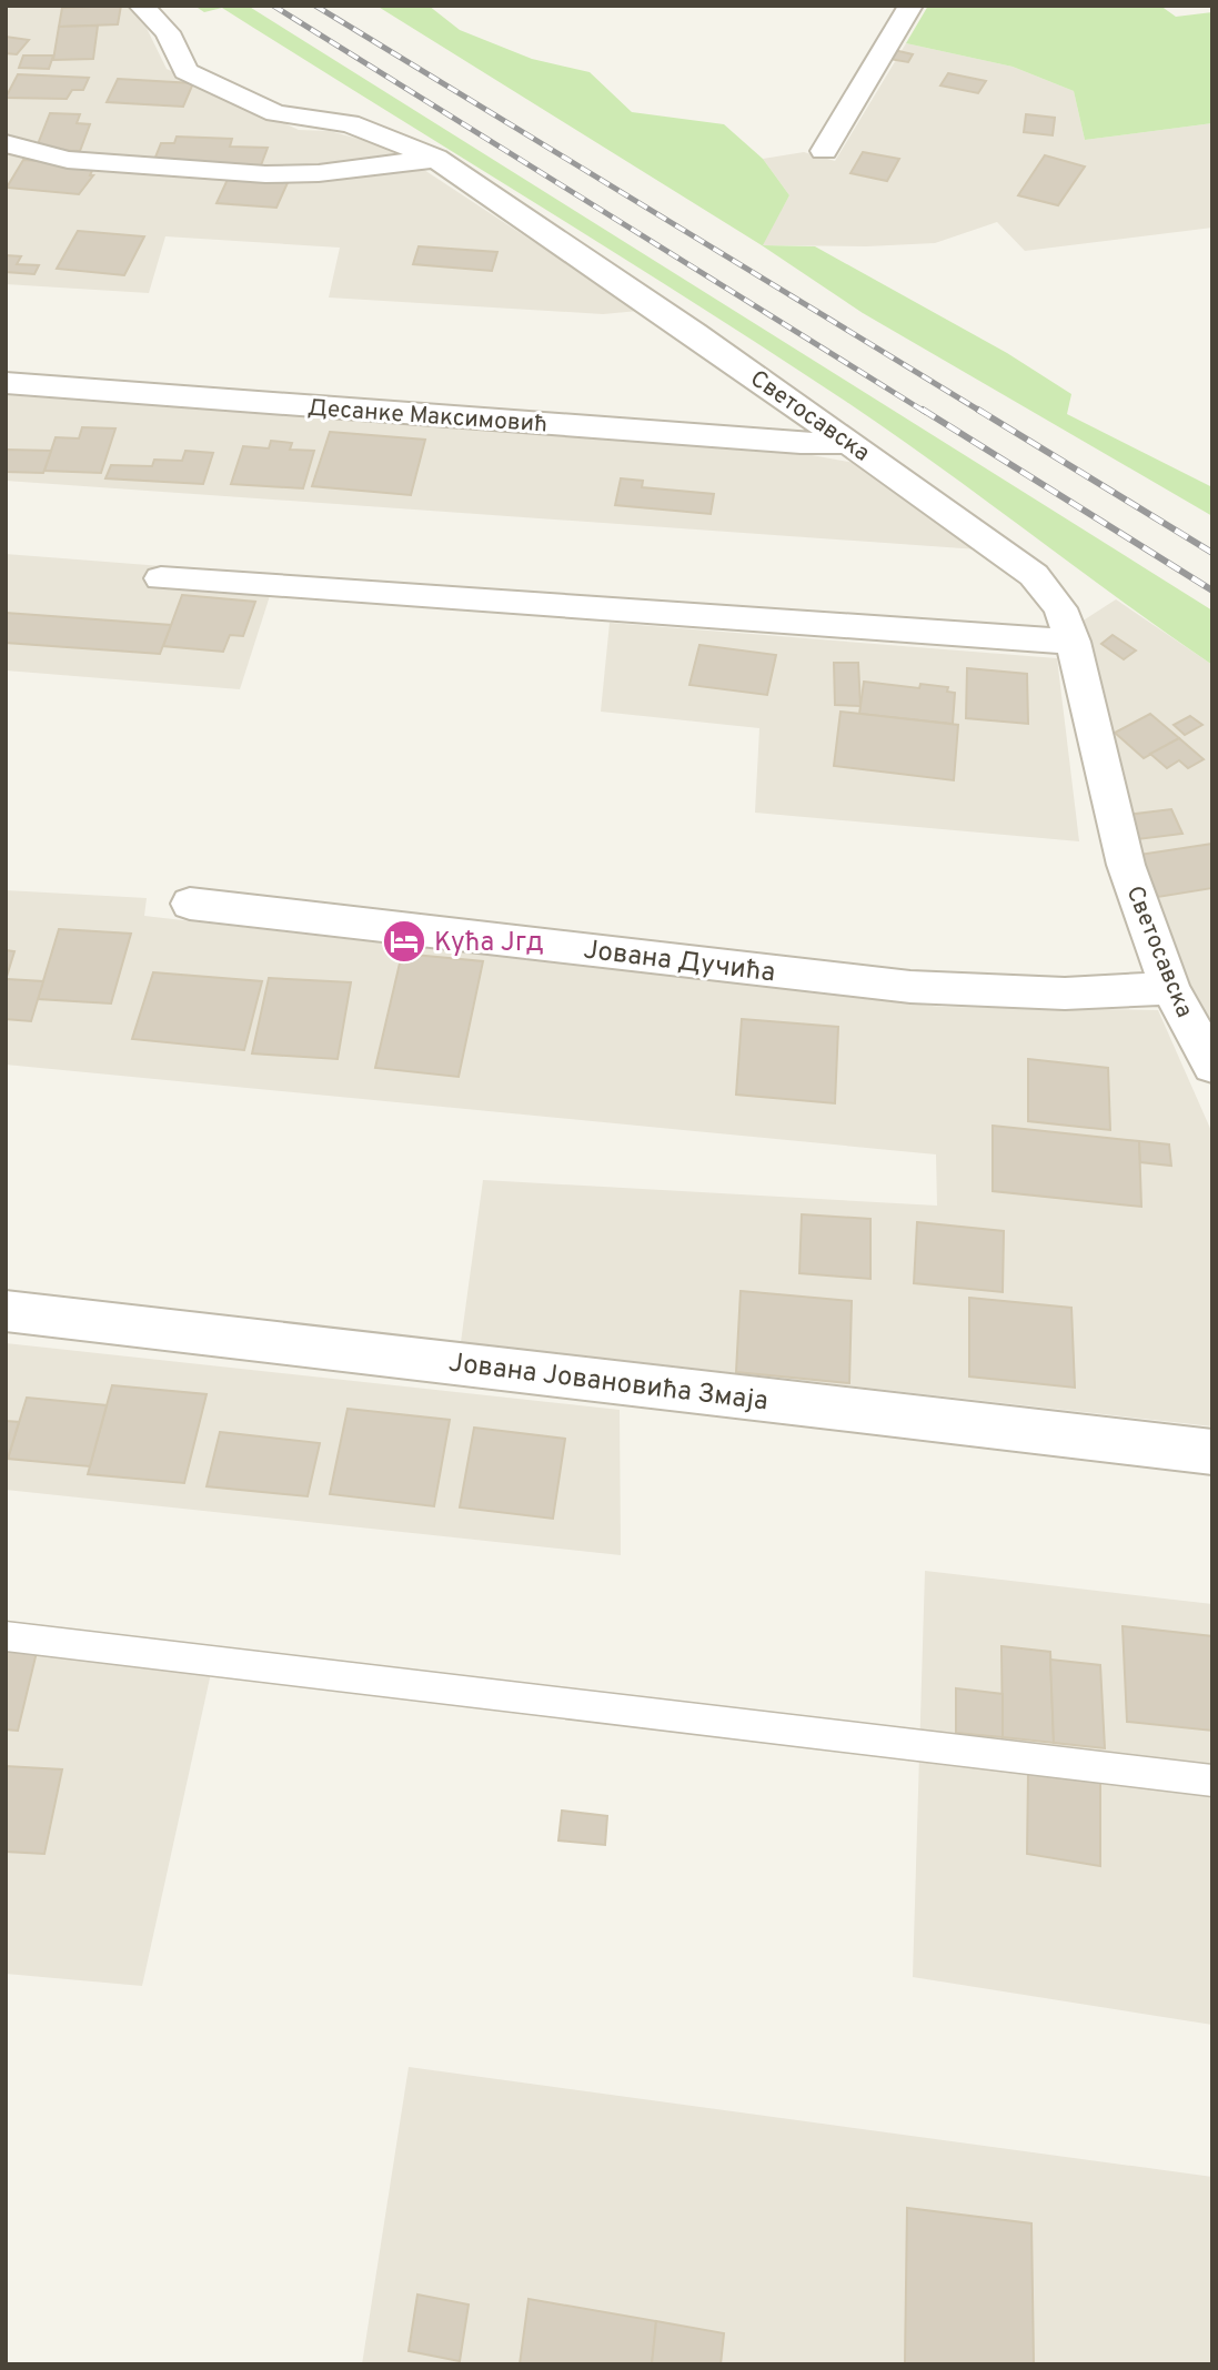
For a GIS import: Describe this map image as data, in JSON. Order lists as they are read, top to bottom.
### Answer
{
  "streets": {
    "street": [
      "Десанке Максимовић",
      "Светосавска",
      "Јована Дучића",
      "Јована Јовановића Змаја"
    ]
  },
  "crossings": [
    ["Десанке Максимовић", "Светосавска"],
    ["Светосавска", "Јована Дучића"]
  ],
  "places": {
    "hotel": ["Кућа Јгд"]
  }
}
